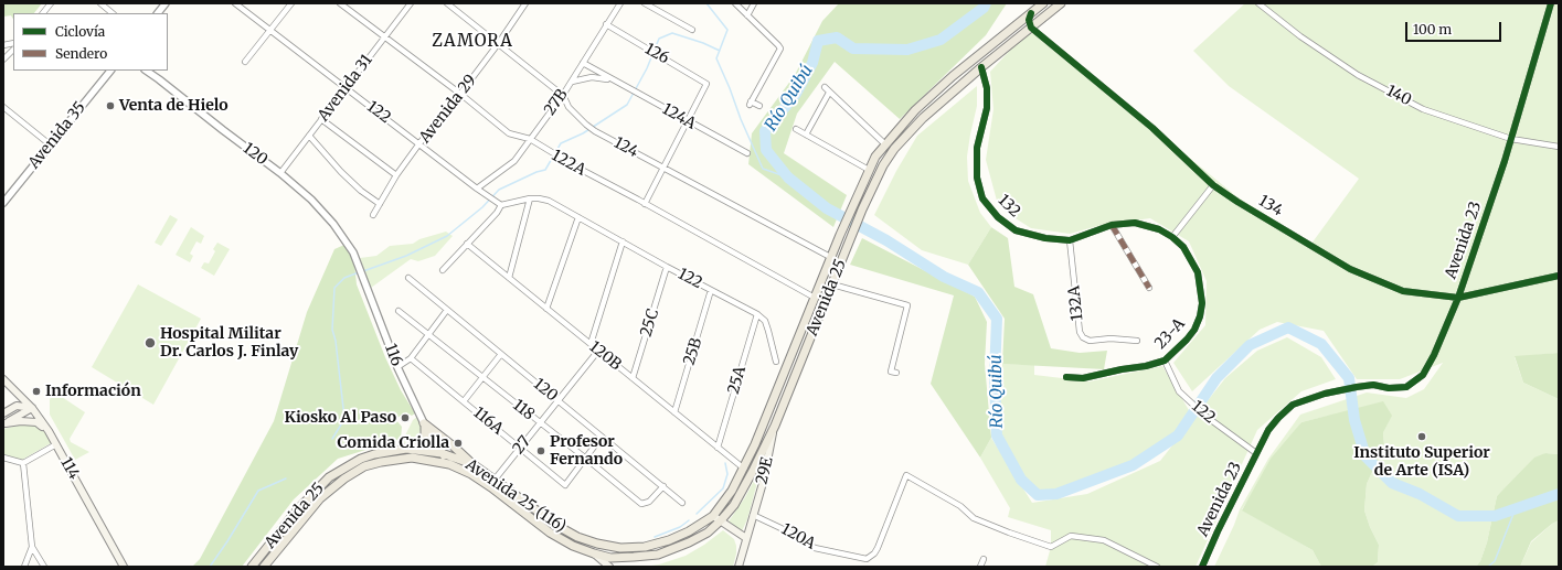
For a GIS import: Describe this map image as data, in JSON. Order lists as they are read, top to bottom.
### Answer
{
  "streets": {
    "main road": [
      "Avenida 25",
      "114",
      "29E",
      "Avenida 25 (116)"
    ],
    "street": [
      "126",
      "Avenida 31",
      "140",
      "27B",
      "Avenida 29",
      "122",
      "124A",
      "Avenida 35",
      "124",
      "120",
      "122A",
      "132",
      "134",
      "Avenida 23",
      "132A",
      "25C",
      "23-A",
      "25B",
      "116",
      "120B",
      "25A",
      "118",
      "116A",
      "27",
      "120A"
    ]
  },
  "crossings": [
    ["126", "27B"],
    ["126", "124A"],
    ["Avenida 31", "122"],
    ["Avenida 31", "120"],
    ["Avenida 31", "122A"],
    ["140", "Avenida 23"],
    ["27B", "122"],
    ["27B", "124A"],
    ["27B", "124"],
    ["27B", "122A"],
    ["Avenida 29", "122"],
    ["Avenida 29", "124"],
    ["Avenida 29", "122A"],
    ["122", "Avenida 23"],
    ["122", "25C"],
    ["122", "23-A"],
    ["122", "25B"],
    ["122", "25A"],
    ["124", "Avenida 25"],
    ["120", "116"],
    ["120", "118"],
    ["120", "27"],
    ["122A", "Avenida 25"],
    ["132", "Avenida 25"],
    ["132", "132A"],
    ["132", "23-A"],
    ["134", "Avenida 23"],
    ["134", "Avenida 25"],
    ["Avenida 25", "120B"],
    ["Avenida 25", "29E"],
    ["Avenida 25", "Avenida 25 (116)"],
    ["25C", "120B"],
    ["25B", "120B"],
    ["120B", "25A"],
    ["120B", "27"],
    ["118", "116A"],
    ["118", "27"],
    ["116A", "27"],
    ["27", "Avenida 25 (116)"],
    ["29E", "120A"]
  ],
  "districts": ["ZAMORA"],
  "water": ["Río Quibú"],
  "places": [
    "Venta de Hielo",
    "Hospital Militar Dr. Carlos J. Finlay",
    "Información",
    "Kiosko Al Paso",
    "Instituto Superior de Arte (ISA)",
    "Comida Criolla",
    "Profesor Fernando"
  ],
  "legend": ["Ciclovía", "Sendero"],
  "scale_bar": "100 m"
}
